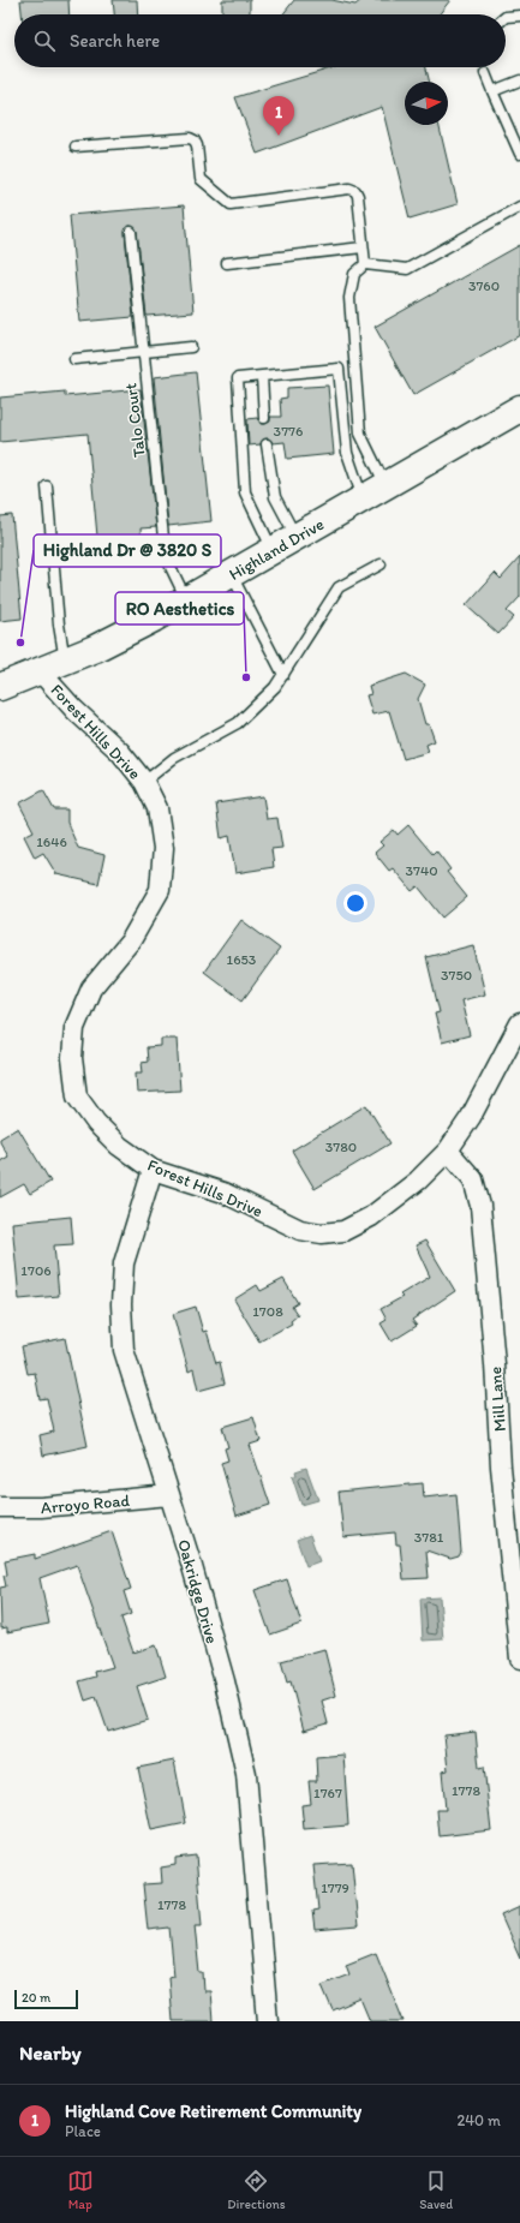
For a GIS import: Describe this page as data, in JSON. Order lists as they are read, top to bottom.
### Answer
{
  "streets": {
    "main road": ["Highland Drive"],
    "street": [
      "Forest Hills Drive",
      "Mill Lane",
      "Arroyo Road",
      "Oakridge Drive"
    ],
    "lane": ["Talo Court"]
  },
  "crossings": [
    ["Talo Court", "Highland Drive"],
    ["Highland Drive", "Forest Hills Drive"],
    ["Forest Hills Drive", "Mill Lane"],
    ["Forest Hills Drive", "Oakridge Drive"],
    ["Arroyo Road", "Oakridge Drive"]
  ],
  "places": ["Highland Dr @ 3820 S", "RO Aesthetics"],
  "house_numbers": [
    "3760",
    "3776",
    "1646",
    "3740",
    "1653",
    "3750",
    "3780",
    "1706",
    "1708",
    "3781",
    "1778",
    "1767",
    "1779",
    "1778"
  ],
  "scale_bar": "20 m",
  "north": "right",
  "page": {
    "search": "Search here",
    "pins": "1",
    "scale": "20 m",
    "heading": "Nearby",
    "list": [
      {
        "mark": "1",
        "name": "Highland Cove Retirement Community",
        "note": "Place",
        "value": "240 m"
      }
    ],
    "nav": ["Map", "Directions", "Saved"]
  }
}
